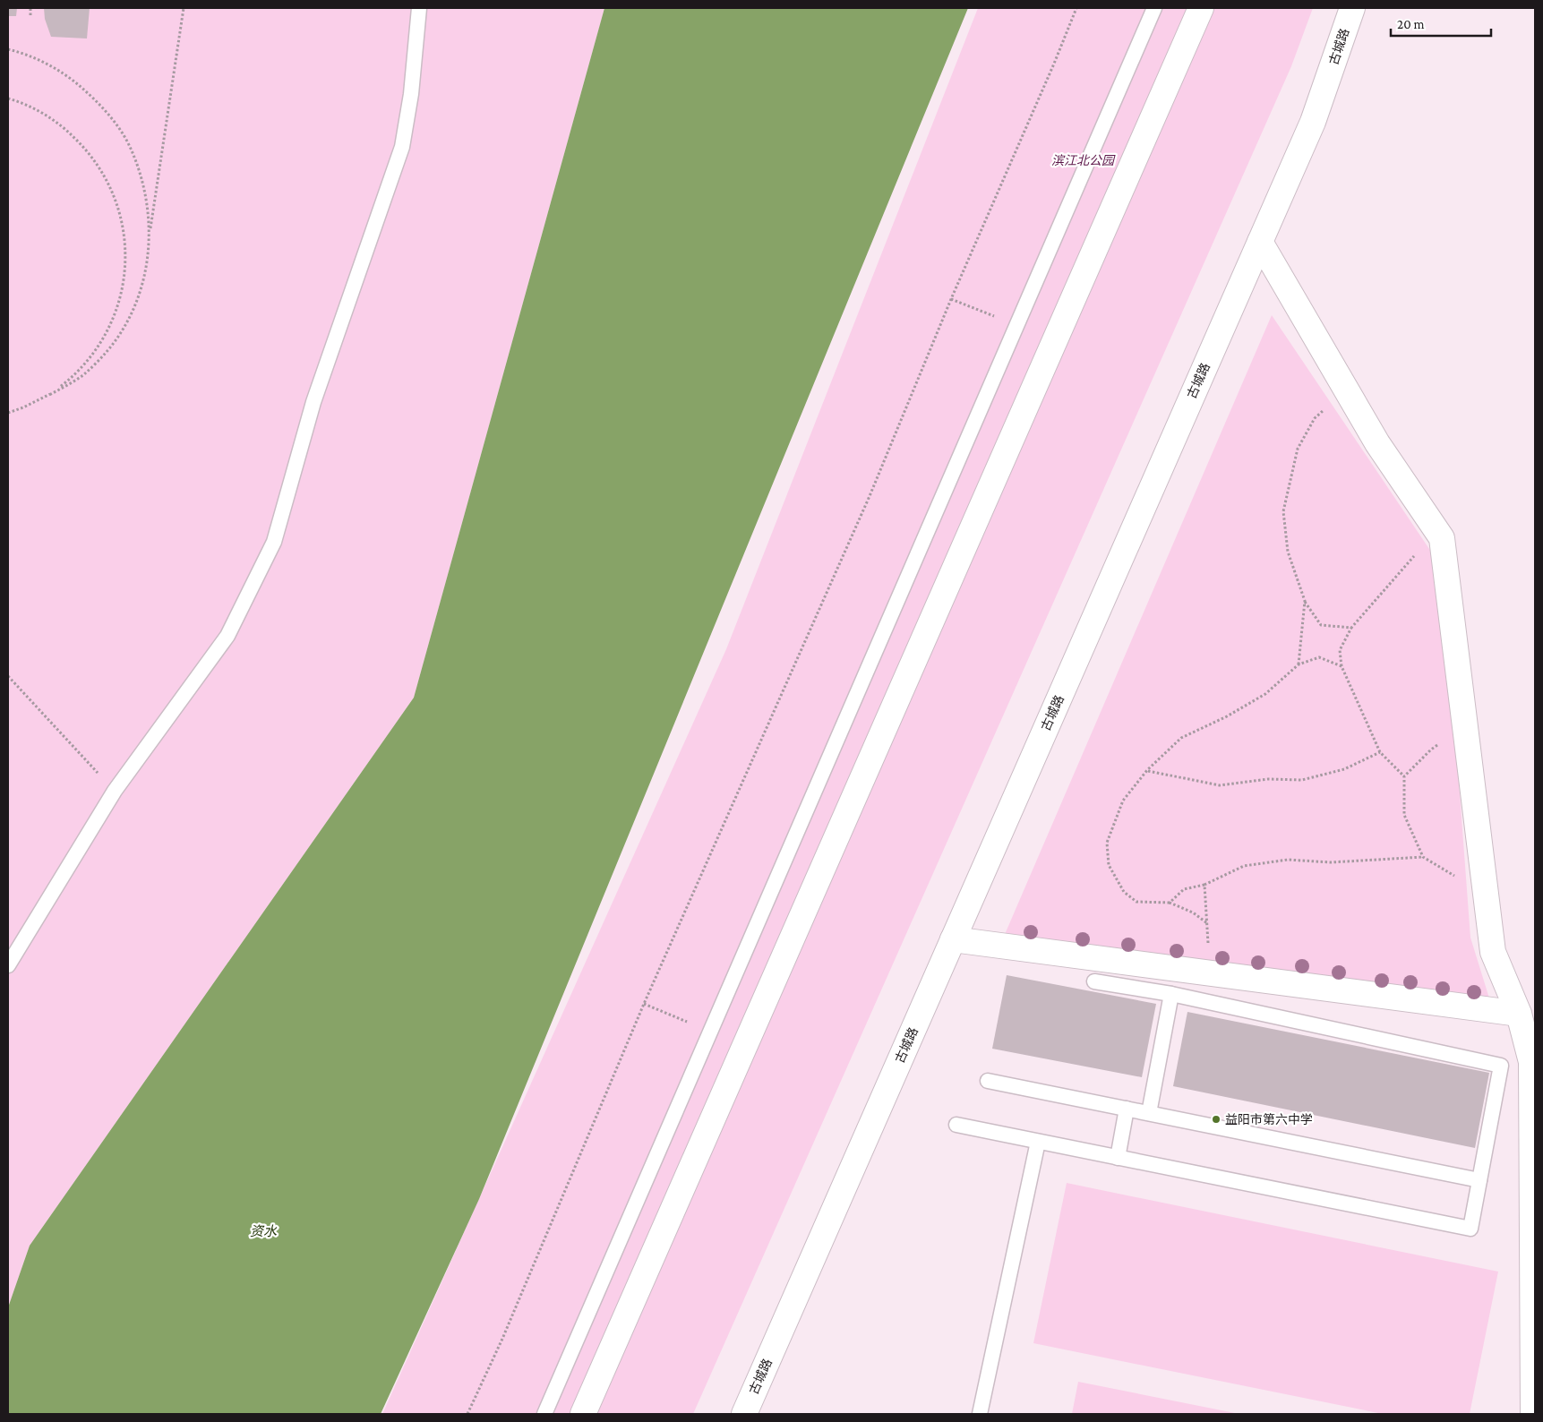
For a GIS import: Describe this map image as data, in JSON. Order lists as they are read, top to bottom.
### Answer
{
  "streets": {
    "street": ["古城路"]
  },
  "water": ["资水"],
  "parks": ["滨江北公园"],
  "places": ["益阳市第六中学"],
  "scale_bar": "20 m"
}
